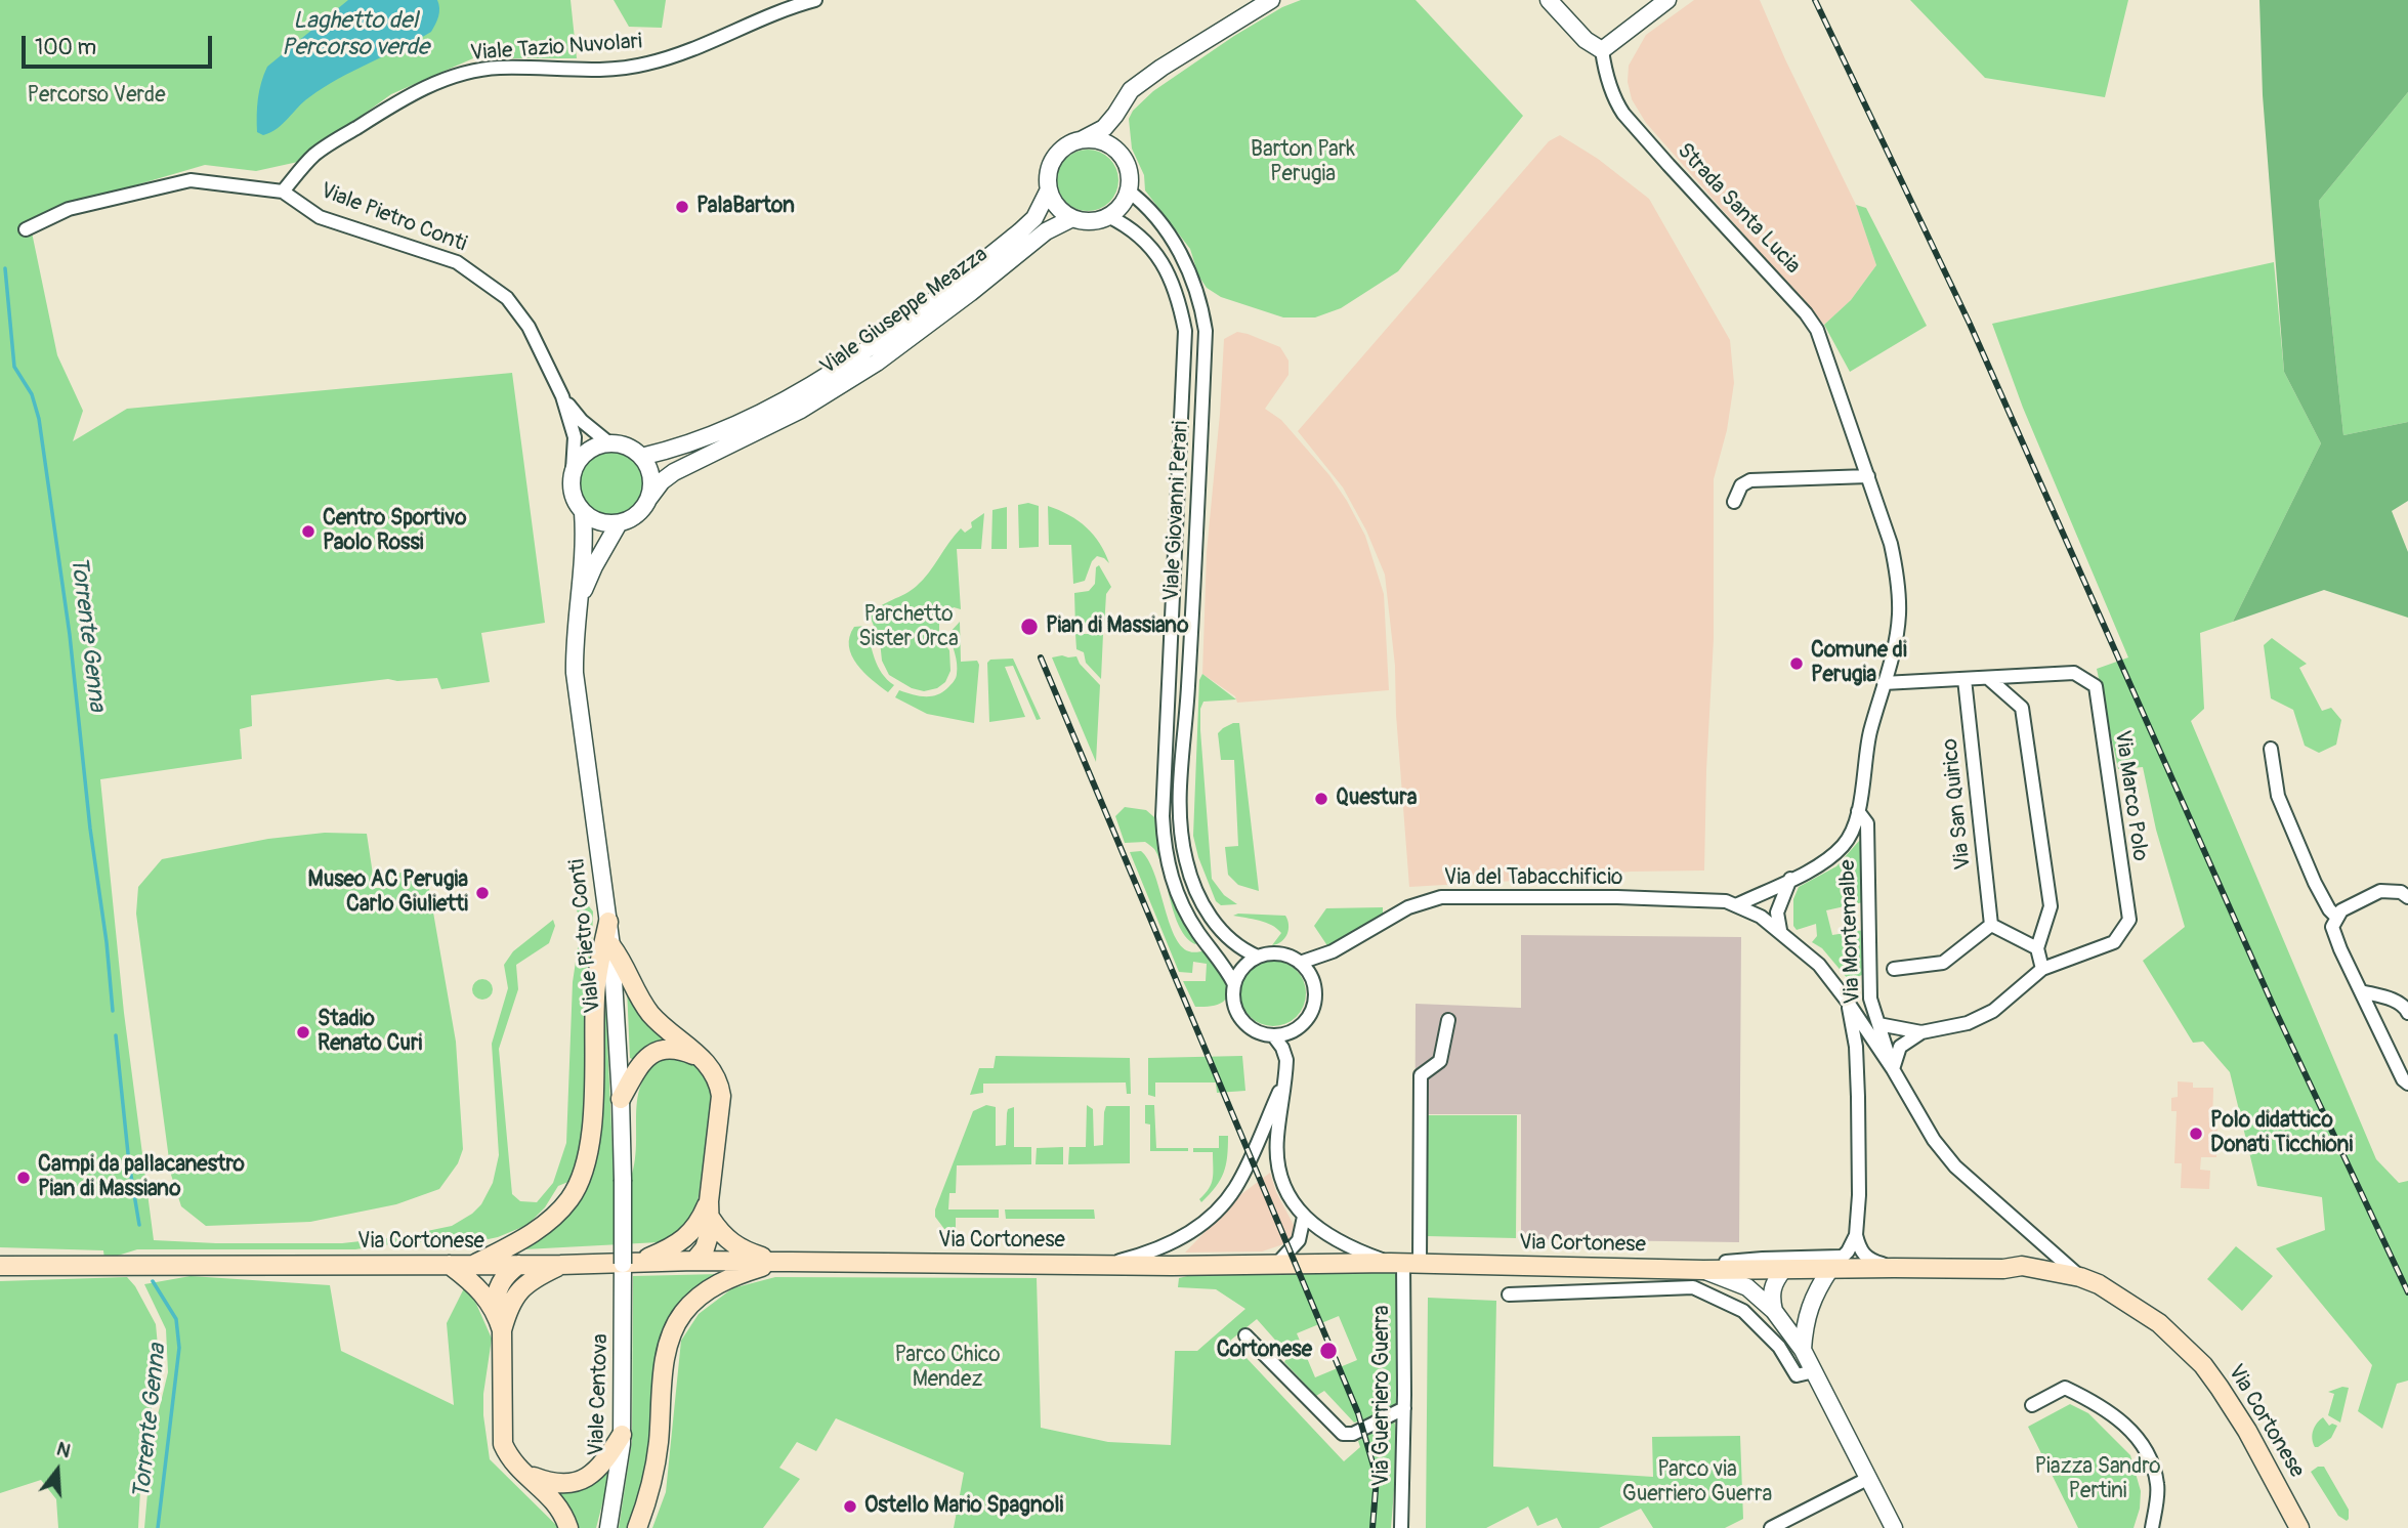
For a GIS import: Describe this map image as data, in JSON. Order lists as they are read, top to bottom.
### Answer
{
  "streets": {
    "main road": ["Via Cortonese"],
    "street": [
      "Viale Tazio Nuvolari",
      "Strada Santa Lucia",
      "Viale Pietro Conti",
      "Viale Giuseppe Meazza",
      "Viale Giovanni Perari",
      "Via Marco Polo",
      "Via San Quirico",
      "Via del Tabacchificio",
      "Via Montemalbe",
      "Viale Centova",
      "Via Guerriero Guerra"
    ]
  },
  "crossings": [
    ["Viale Tazio Nuvolari", "Viale Pietro Conti"],
    ["Strada Santa Lucia", "Via Montemalbe"],
    ["Viale Pietro Conti", "Viale Giuseppe Meazza"],
    ["Viale Pietro Conti", "Via Cortonese"],
    ["Viale Pietro Conti", "Viale Centova"],
    ["Viale Giuseppe Meazza", "Viale Giovanni Perari"],
    ["Viale Giovanni Perari", "Via del Tabacchificio"],
    ["Via Montemalbe", "Via Cortonese"],
    ["Via Cortonese", "Viale Centova"],
    ["Via Cortonese", "Via Guerriero Guerra"]
  ],
  "water": ["Laghetto del Percorso verde", "Torrente Genna"],
  "parks": [
    "Percorso Verde",
    "Barton Park Perugia",
    "Parchetto Sister Orca",
    "Parco Chico Mendez",
    "Piazza Sandro Pertini",
    "Parco via Guerriero Guerra"
  ],
  "places": [
    "PalaBarton",
    "Centro Sportivo Paolo Rossi",
    "Pian di Massiano",
    "Comune di Perugia",
    "Questura",
    "Museo AC Perugia Carlo Giulietti",
    "Stadio Renato Curi",
    "Polo didattico Donati Ticchioni",
    "Campi da pallacanestro Pian di Massiano",
    "Cortonese",
    "Ostello Mario Spagnoli"
  ],
  "scale_bar": "100 m",
  "north": "top"
}
